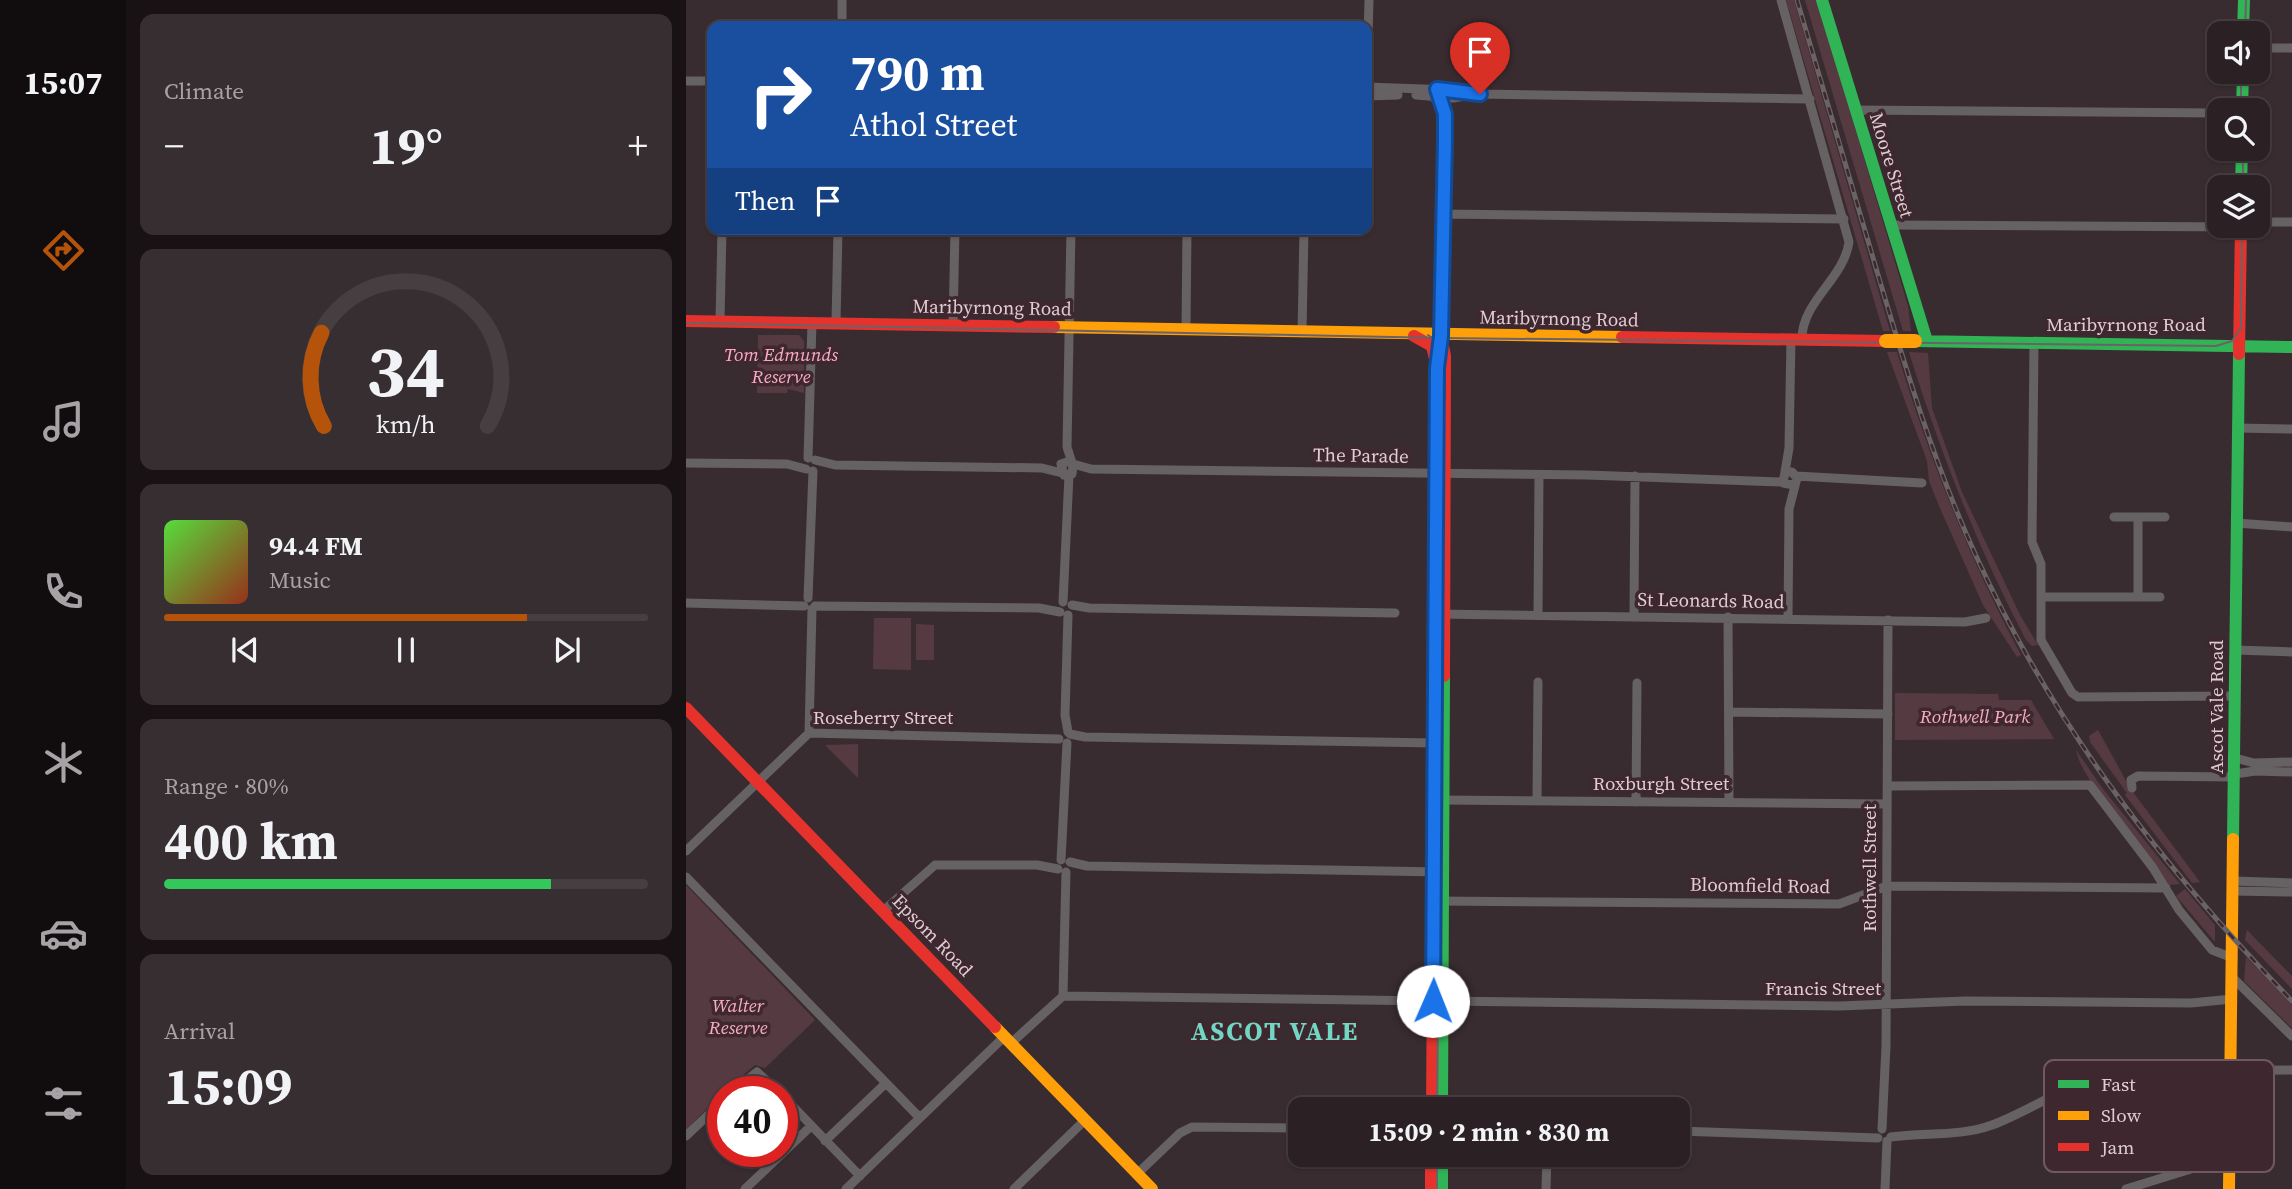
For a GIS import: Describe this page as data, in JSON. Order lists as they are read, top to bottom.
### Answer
{
  "streets": {
    "main road": [
      "Moore Street",
      "Maribyrnong Road",
      "Ascot Vale Road",
      "Epsom Road"
    ],
    "street": [
      "The Parade",
      "St Leonards Road",
      "Roseberry Street",
      "Roxburgh Street",
      "Rothwell Street",
      "Bloomfield Road",
      "Francis Street"
    ]
  },
  "crossings": [
    ["Moore Street", "Maribyrnong Road"],
    ["Maribyrnong Road", "Ascot Vale Road"],
    ["St Leonards Road", "Rothwell Street"],
    ["Ascot Vale Road", "Francis Street"],
    ["Roseberry Street", "Epsom Road"],
    ["Roxburgh Street", "Rothwell Street"],
    ["Rothwell Street", "Bloomfield Road"],
    ["Rothwell Street", "Francis Street"]
  ],
  "districts": ["ASCOT VALE"],
  "parks": ["Tom Edmunds Reserve", "Rothwell Park", "Walter Reserve"],
  "legend": ["Fast", "Slow", "Jam"],
  "page": {
    "tabs": "15:07",
    "tile": [
      "Climate",
      ["Range · 80%", "400 km"],
      ["Arrival", "15:09"]
    ],
    "turn": ["790 m", "Athol Street"],
    "heat": ["−", "19°", "+"],
    "then": "Then",
    "song": ["94.4 FM", "Music"],
    "limit": "40",
    "trip": "15:09 · 2 min · 830 m",
    "gauge": ["34", "km/h"]
  }
}
